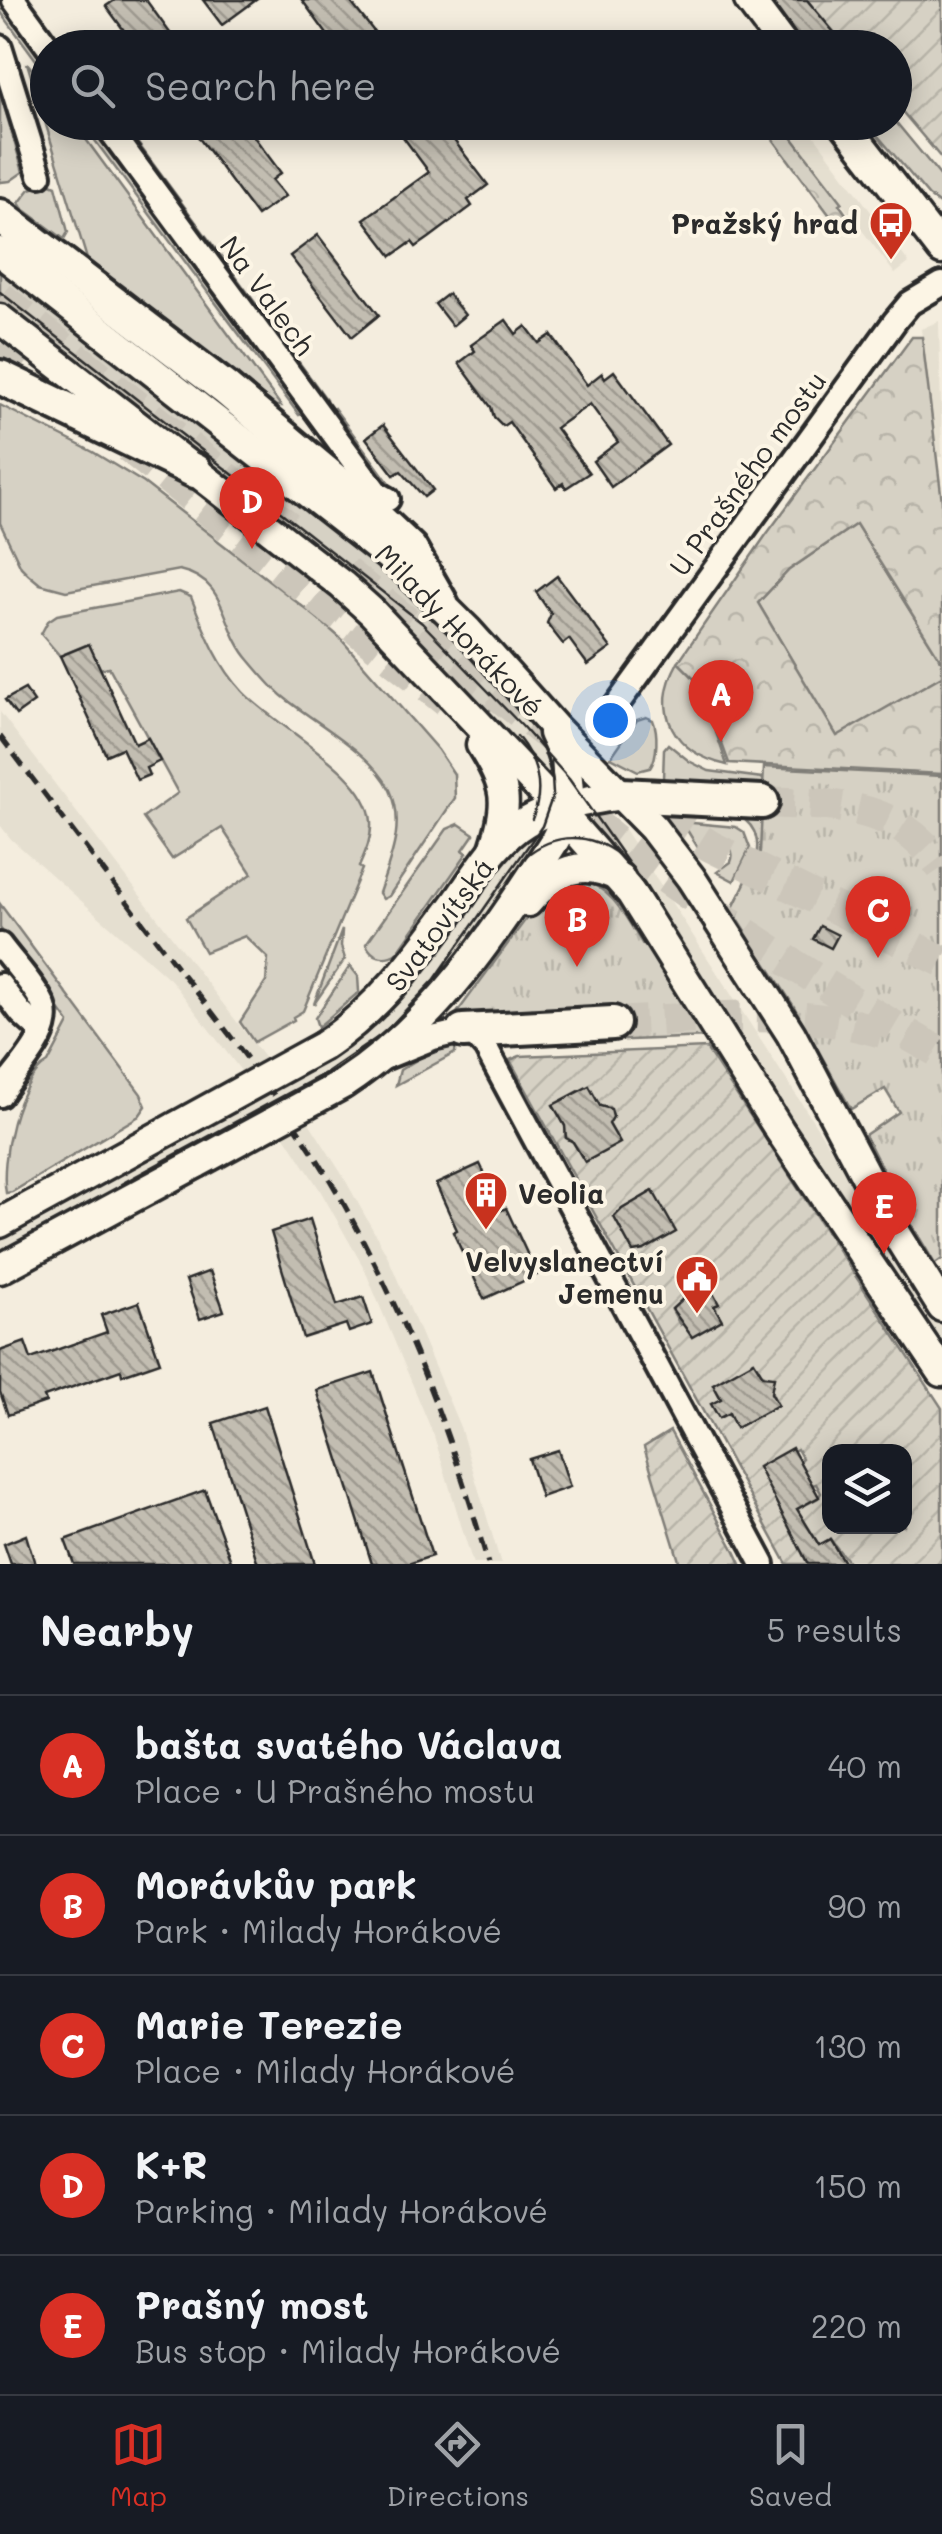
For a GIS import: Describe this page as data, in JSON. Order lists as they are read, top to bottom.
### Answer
{
  "streets": {
    "main road": ["Milady Horákové", "Svatovítská"],
    "street": ["Na Valech", "U Prašného mostu"]
  },
  "crossings": [
    ["Milady Horákové", "Svatovítská"]
  ],
  "places": {
    "bus stop": ["Pražský hrad"],
    "building": ["Veolia"],
    "public building": ["Velvyslanectví Jemenu"]
  },
  "page": {
    "search": "Search here",
    "pins": [
      "D",
      "A",
      "C",
      "B",
      "E"
    ],
    "heading": ["Nearby", "5 results"],
    "list": [
      {
        "mark": "A",
        "name": "bašta svatého Václava",
        "note": "Place · U Prašného mostu",
        "value": "40 m"
      },
      {
        "mark": "B",
        "name": "Morávkův park",
        "note": "Park · Milady Horákové",
        "value": "90 m"
      },
      {
        "mark": "C",
        "name": "Marie Terezie",
        "note": "Place · Milady Horákové",
        "value": "130 m"
      },
      {
        "mark": "D",
        "name": "K+R",
        "note": "Parking · Milady Horákové",
        "value": "150 m"
      },
      {
        "mark": "E",
        "name": "Prašný most",
        "note": "Bus stop · Milady Horákové",
        "value": "220 m"
      }
    ],
    "nav": ["Map", "Directions", "Saved"]
  }
}
